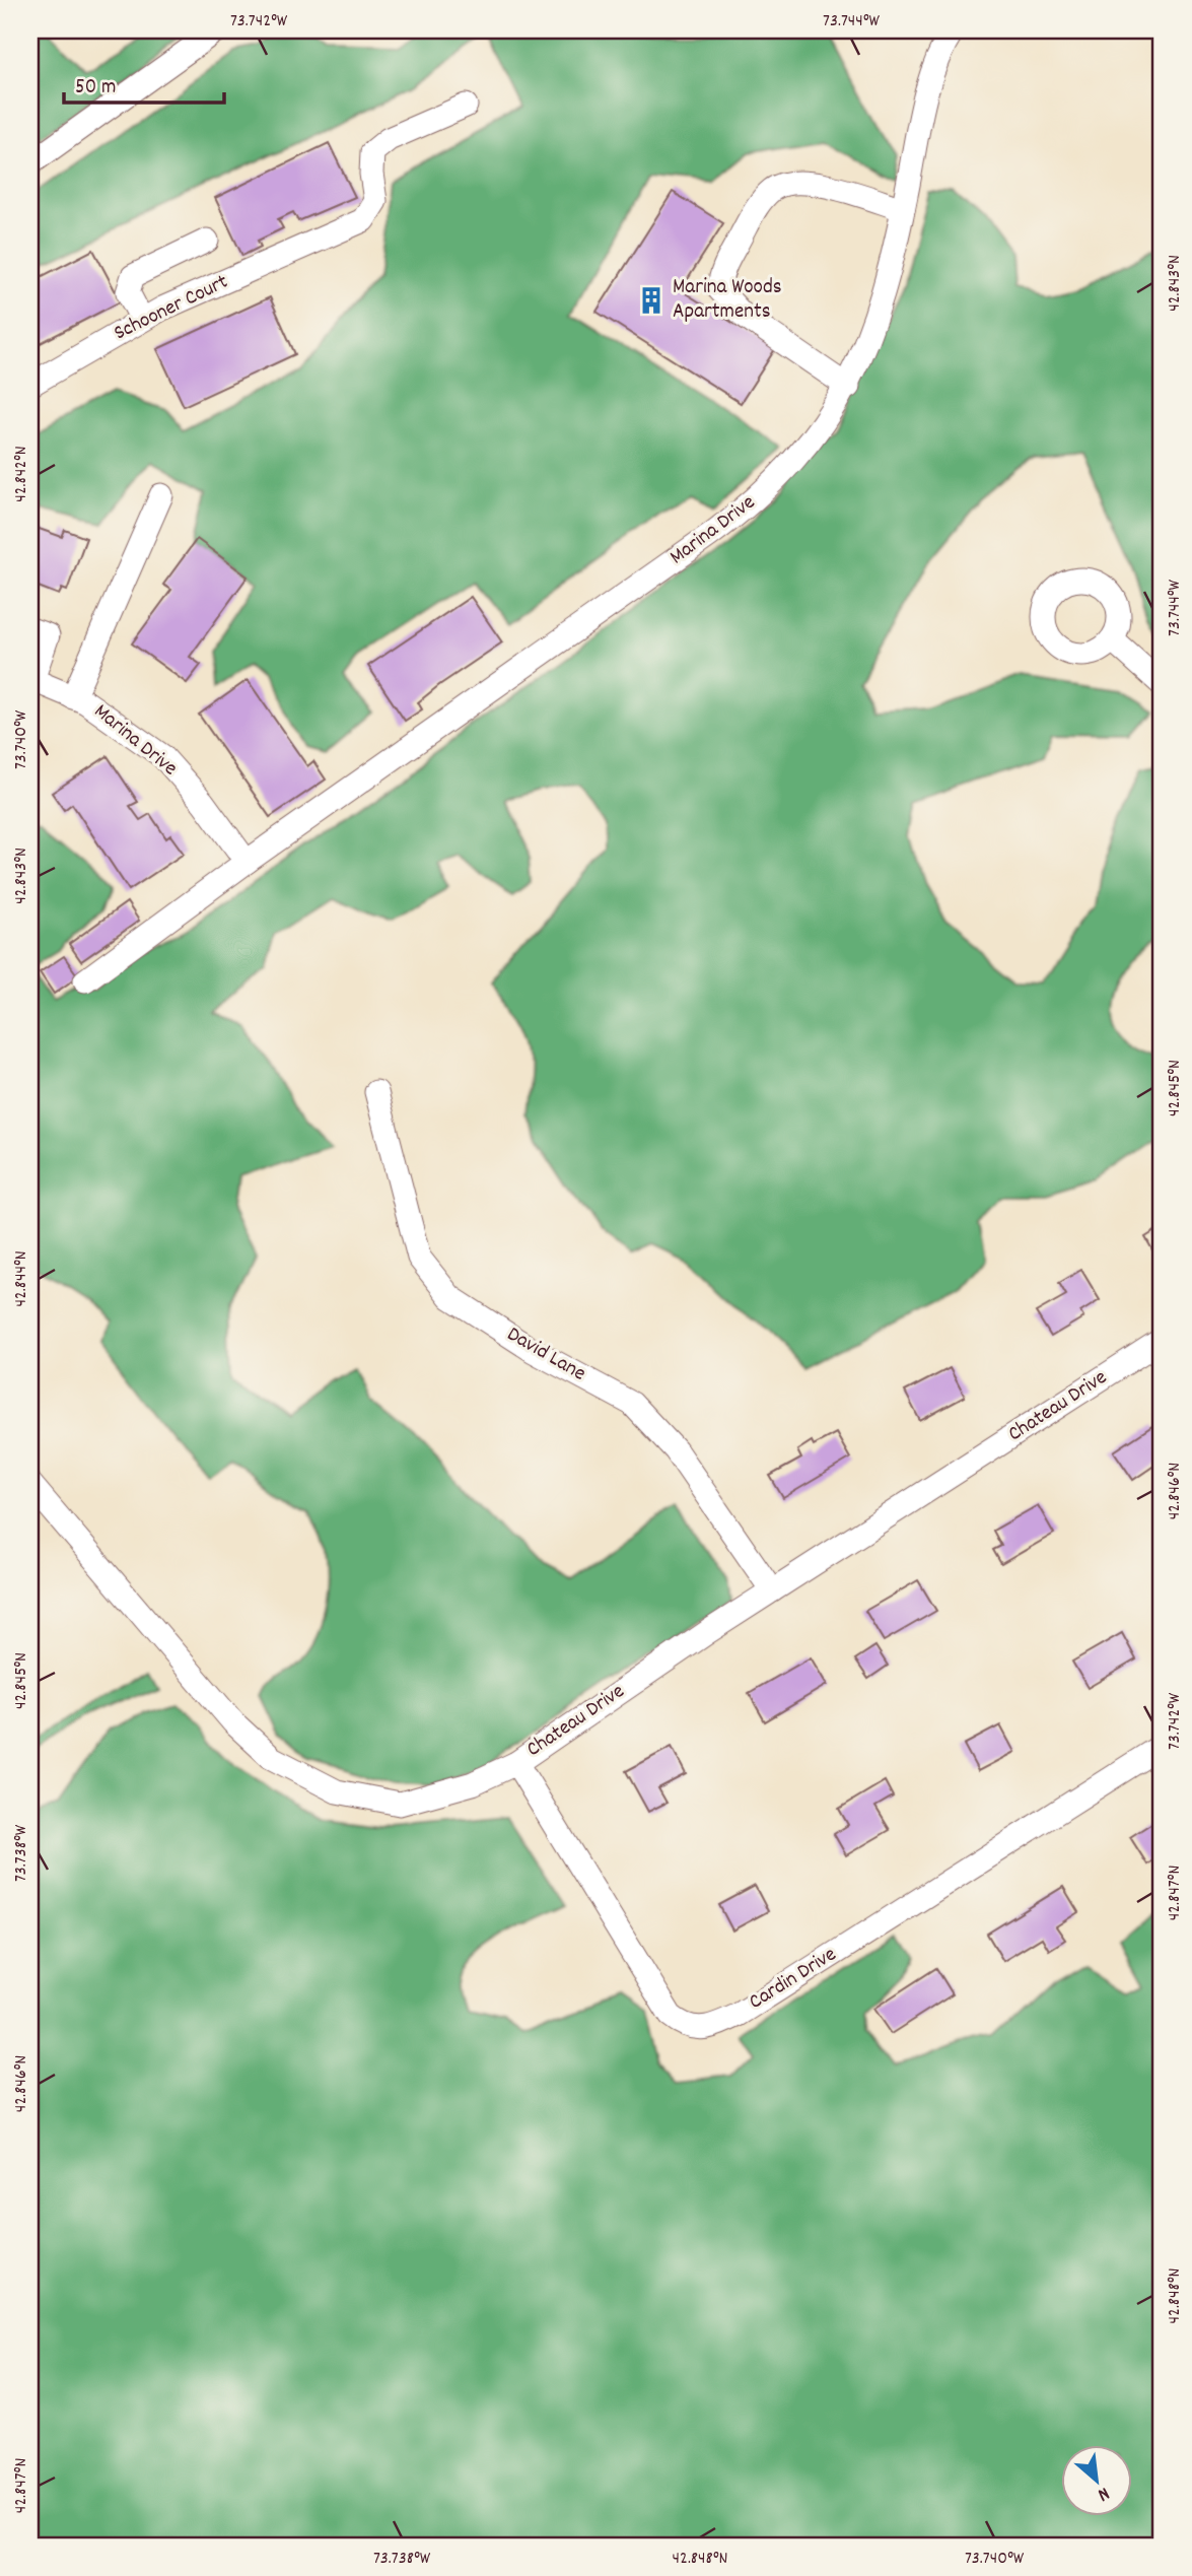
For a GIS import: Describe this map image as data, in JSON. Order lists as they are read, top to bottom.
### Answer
{
  "streets": {
    "street": [
      "Schooner Court",
      "Marina Drive",
      "David Lane",
      "Chateau Drive",
      "Cardin Drive"
    ]
  },
  "crossings": [
    ["David Lane", "Chateau Drive"],
    ["Chateau Drive", "Cardin Drive"]
  ],
  "places": {
    "building": ["Marina Woods Apartments"]
  },
  "scale_bar": "50 m",
  "north": "bottom right",
  "coordinates": [
    "73.742°W",
    "73.744°W",
    "42.843°N",
    "42.842°N",
    "73.740°W",
    "42.845°N",
    "42.844°N",
    "42.846°N",
    "73.738°W",
    "42.847°N",
    "42.848°N"
  ]
}
